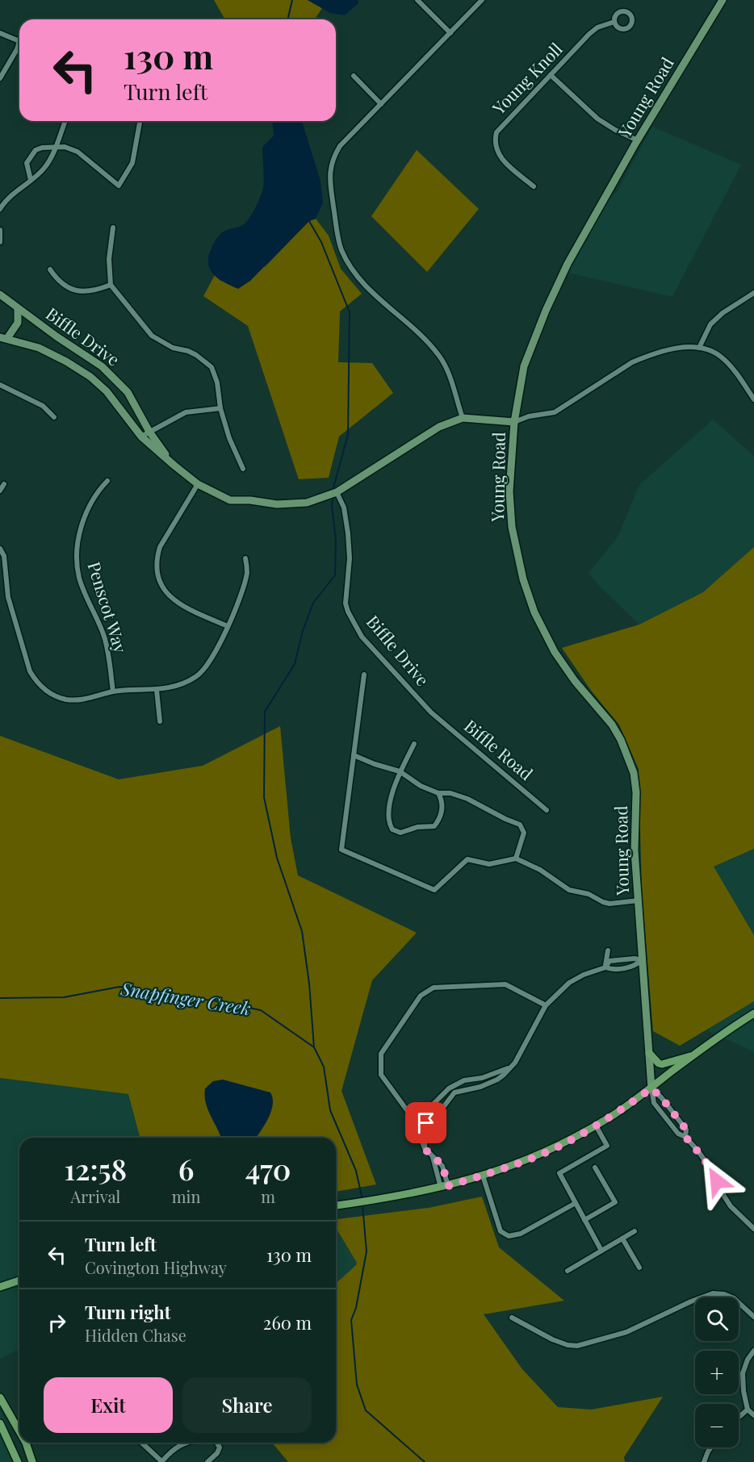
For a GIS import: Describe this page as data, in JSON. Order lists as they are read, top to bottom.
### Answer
{
  "streets": {
    "street": [
      "Young Knoll",
      "Young Road",
      "Biffle Drive",
      "Penscot Way",
      "Biffle Road"
    ]
  },
  "crossings": [
    ["Young Road", "Biffle Drive"],
    ["Biffle Drive", "Biffle Road"]
  ],
  "water": ["Snapfinger Creek"],
  "page": {
    "turn": ["130 m", "Turn left"],
    "eta": [
      "12:58",
      "Arrival",
      "6",
      "min",
      "470",
      "m"
    ],
    "list": [
      {
        "name": "Turn left",
        "note": "Covington Highway",
        "value": "130 m"
      },
      {
        "name": "Turn right",
        "note": "Hidden Chase",
        "value": "260 m"
      }
    ],
    "map_buttons": ["+", "−"],
    "buttons": ["Exit", "Share"]
  }
}
